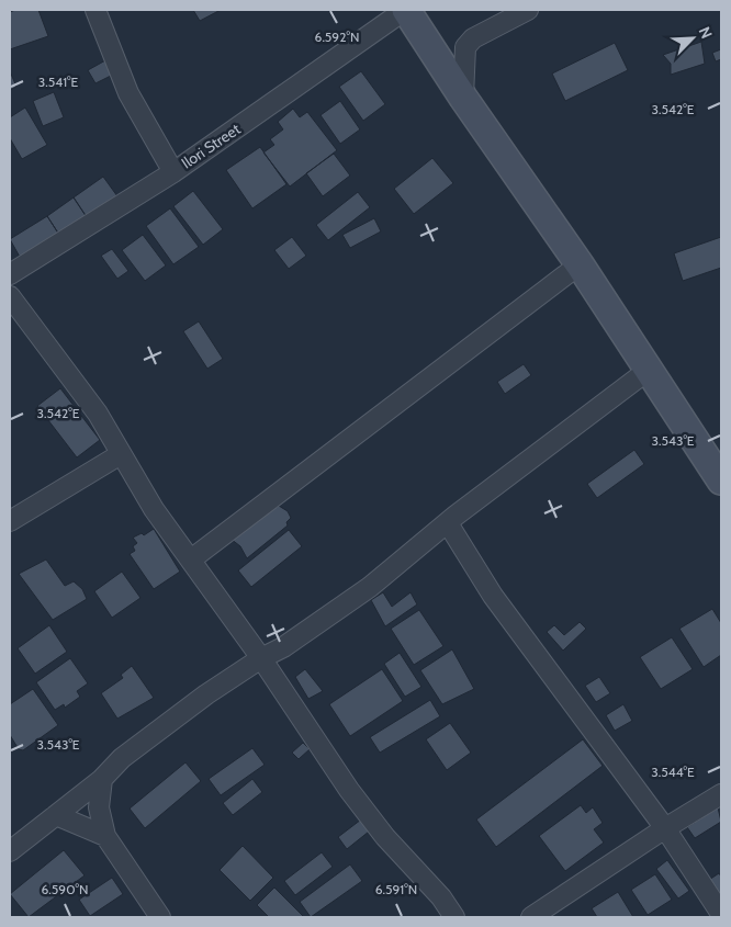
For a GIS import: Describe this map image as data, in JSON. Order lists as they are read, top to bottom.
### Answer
{
  "streets": {
    "street": ["Ilori Street"]
  },
  "north": "top right",
  "coordinates": [
    "6.592°N",
    "3.541°E",
    "3.542°E",
    "3.543°E",
    "3.544°E",
    "6.590°N",
    "6.591°N"
  ]
}
